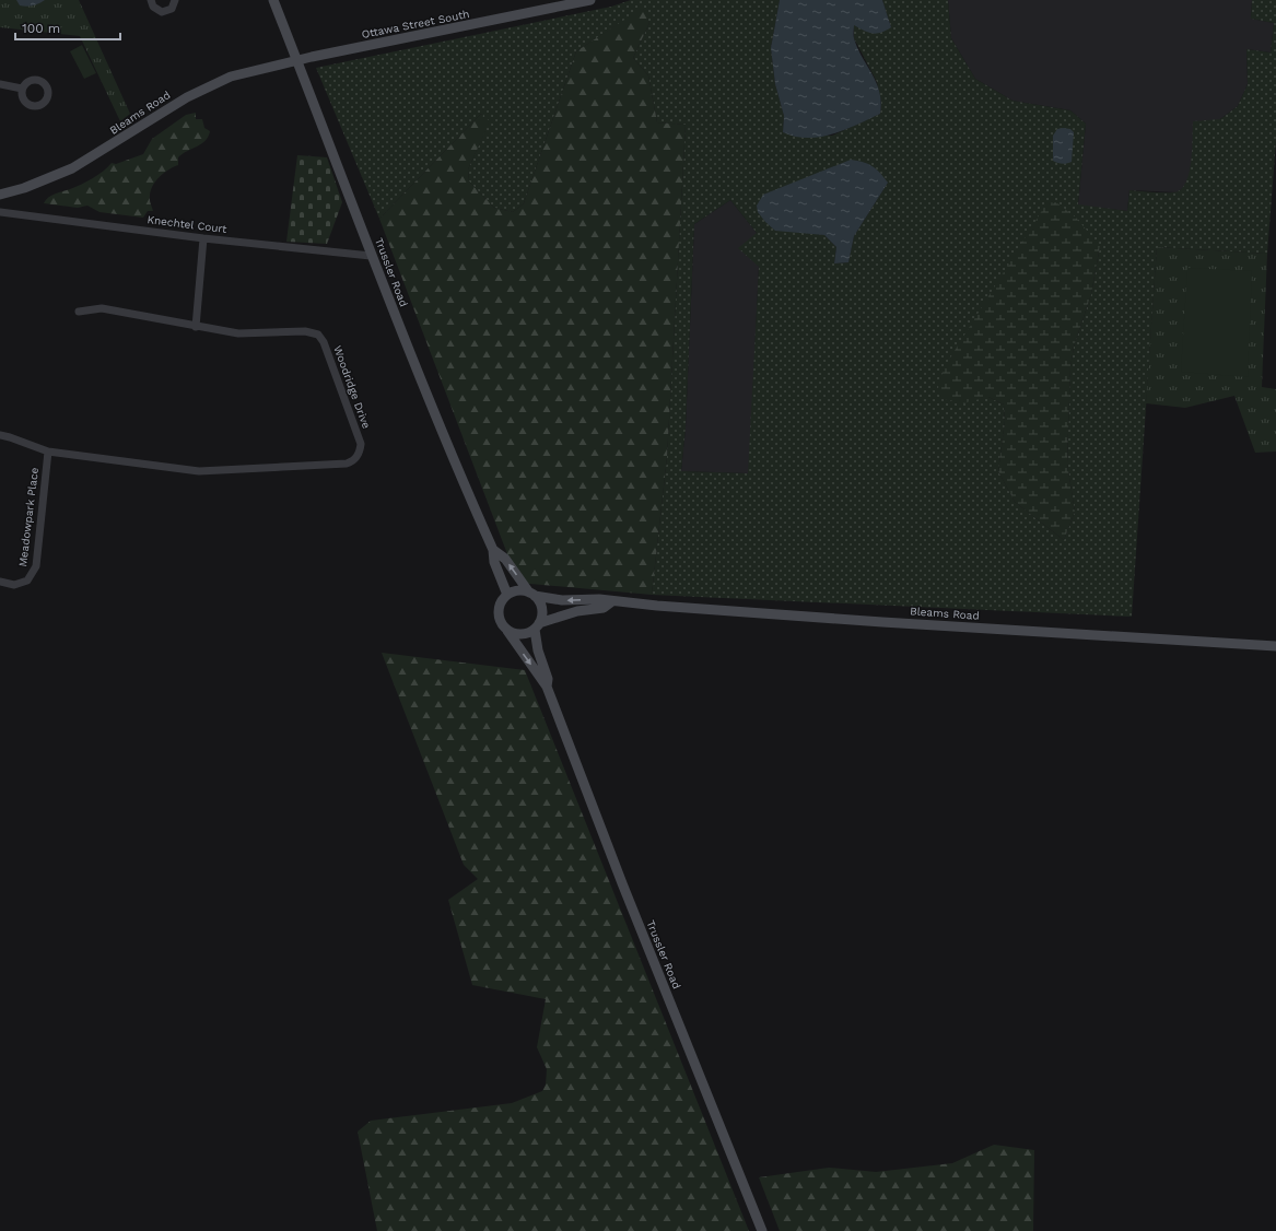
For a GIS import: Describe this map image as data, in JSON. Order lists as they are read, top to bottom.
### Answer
{
  "streets": {
    "main road": ["Ottawa Street South", "Bleams Road", "Trussler Road"],
    "street": ["Knechtel Court", "Woodridge Drive", "Meadowpark Place"]
  },
  "crossings": [
    ["Ottawa Street South", "Bleams Road"],
    ["Ottawa Street South", "Trussler Road"],
    ["Bleams Road", "Trussler Road"],
    ["Knechtel Court", "Trussler Road"],
    ["Woodridge Drive", "Meadowpark Place"]
  ],
  "scale_bar": "100 m"
}
